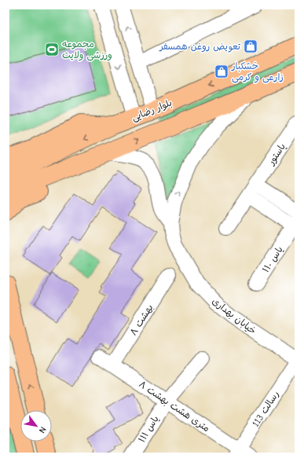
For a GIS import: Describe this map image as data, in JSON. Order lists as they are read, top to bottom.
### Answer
{
  "streets": {
    "main road": ["بلوار رضایی"],
    "street": [
      "پاستور",
      "یاس ۱۱۰",
      "خیابان بهداری",
      "۸ بهشت",
      "۸ متری هشت بهشت",
      "رسالت 113",
      "یاس ۱۱۱"
    ]
  },
  "crossings": [
    ["خیابان بهداری", "رسالت 113"],
    ["۸ بهشت", "۸ متری هشت بهشت"],
    ["۸ متری هشت بهشت", "رسالت 113"],
    ["۸ متری هشت بهشت", "یاس ۱۱۱"]
  ],
  "places": {
    "shop": ["تعویض روغن همسفر", "خشکبار زارعی و کرمی"],
    "sports": ["مجموعه ورزشی ولایت"]
  },
  "north": "bottom right"
}
